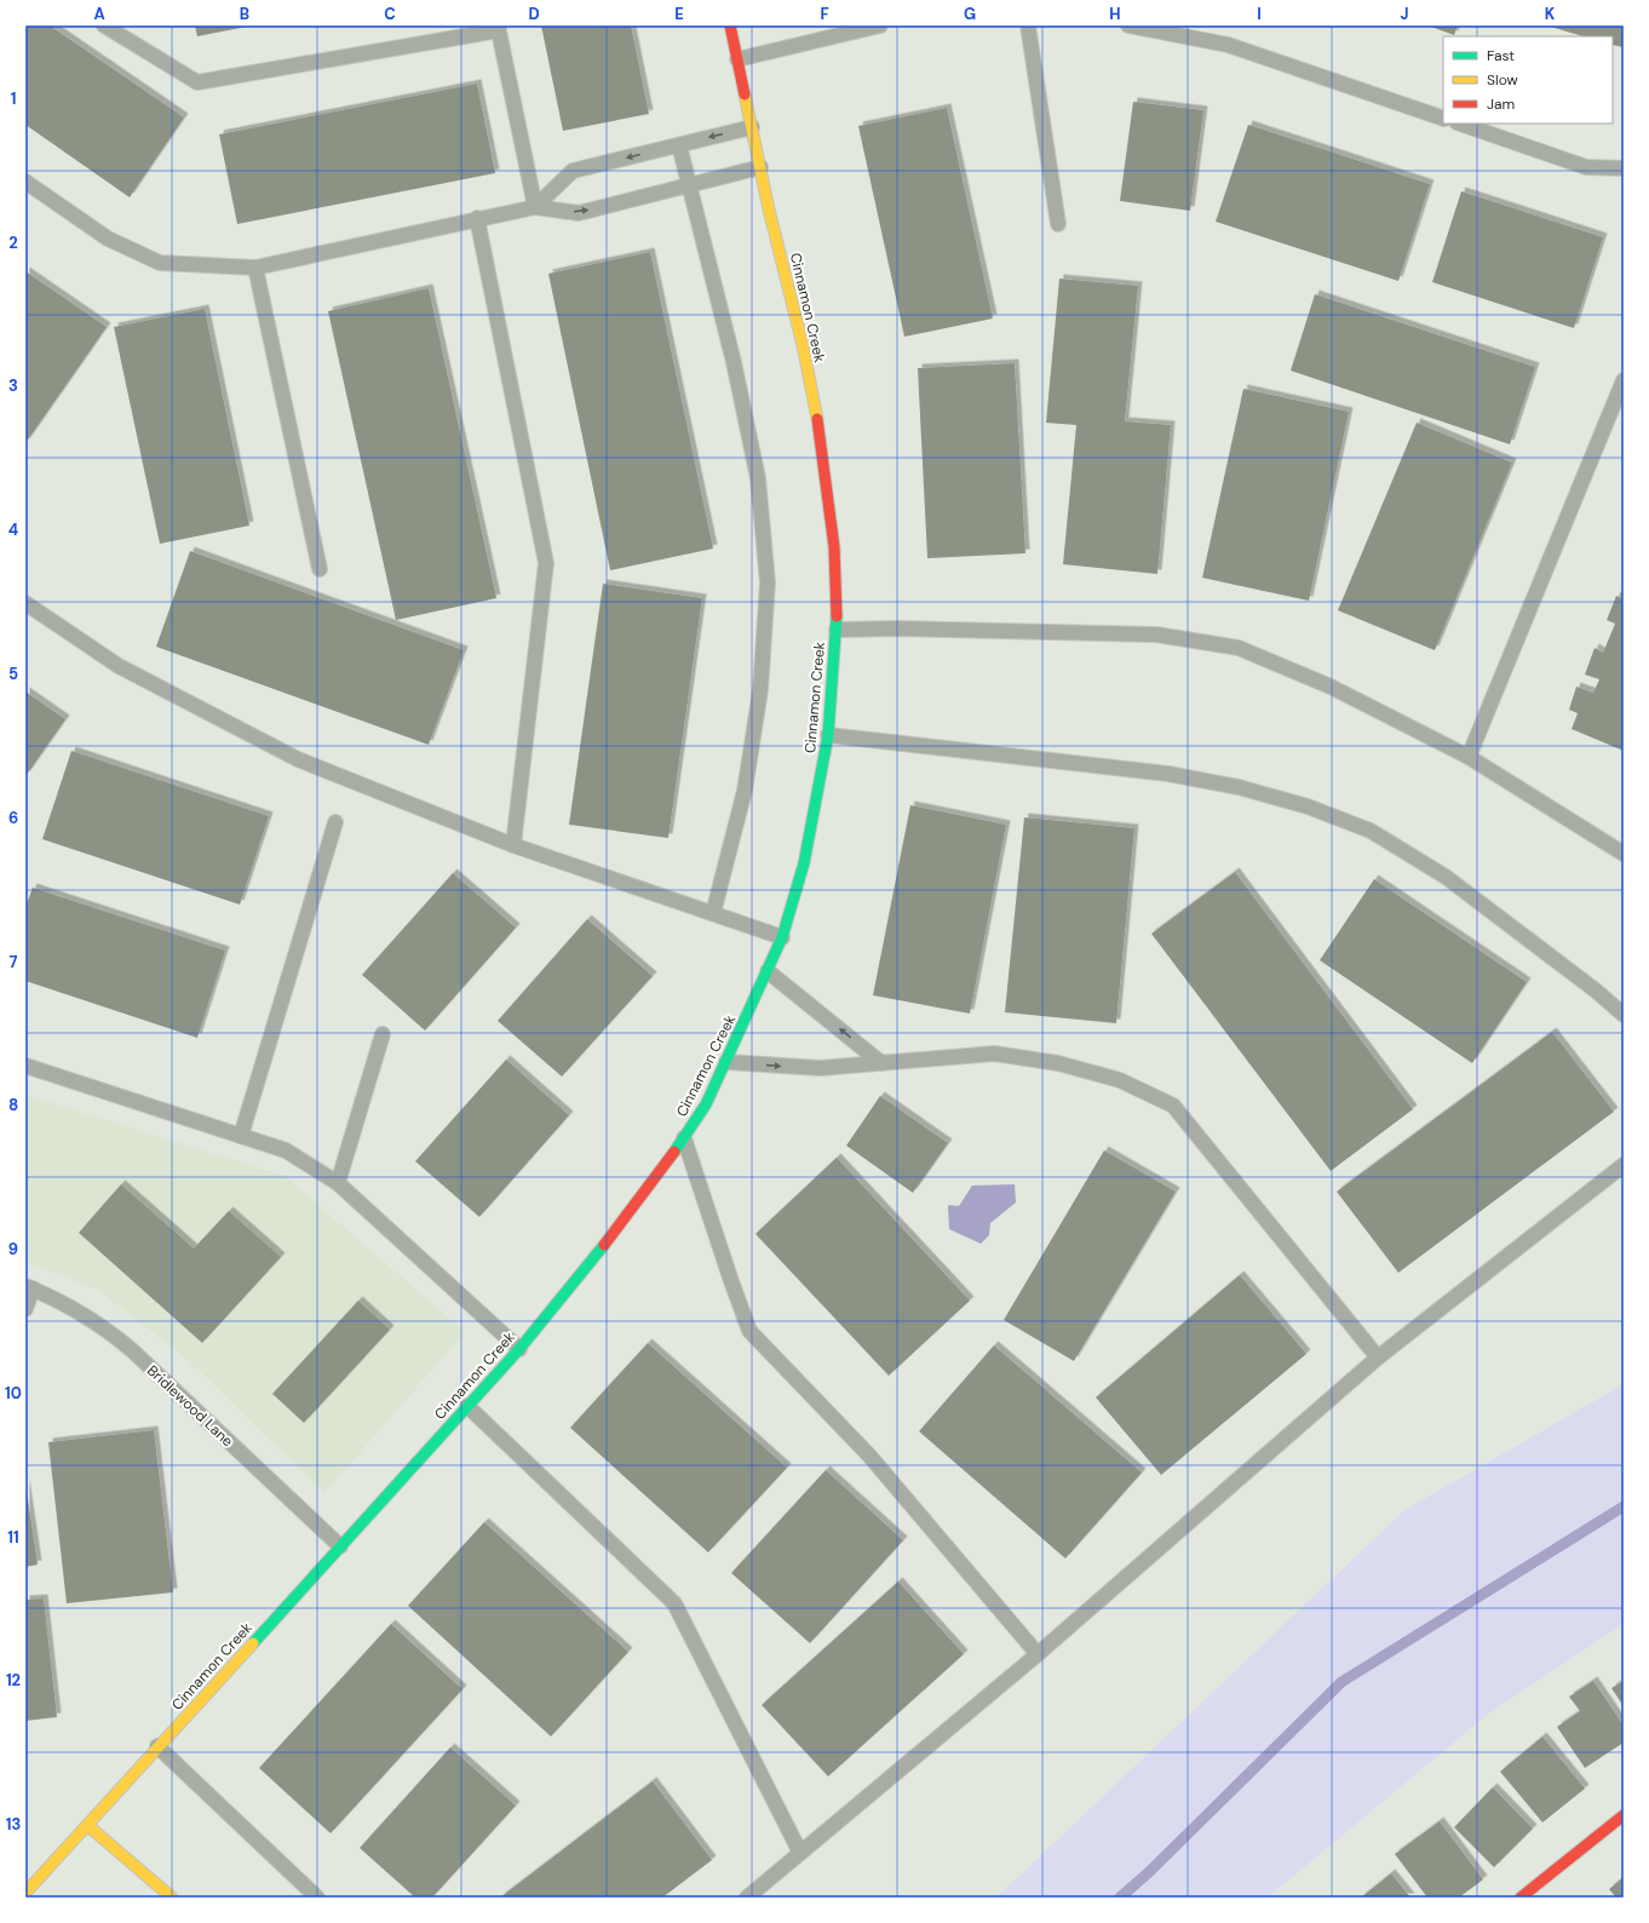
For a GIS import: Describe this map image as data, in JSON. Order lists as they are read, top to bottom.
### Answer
{
  "streets": {
    "street": ["Cinnamon Creek"],
    "lane": ["Bridlewood Lane"]
  },
  "crossings": [
    ["Cinnamon Creek", "Bridlewood Lane"]
  ],
  "legend": ["Fast", "Slow", "Jam"],
  "grid": {
    "columns": [
      "A",
      "B",
      "C",
      "D",
      "E",
      "F",
      "G",
      "H",
      "I",
      "J",
      "K"
    ],
    "rows": [
      "1",
      "2",
      "3",
      "4",
      "5",
      "6",
      "7",
      "8",
      "9",
      "10",
      "11",
      "12",
      "13"
    ]
  }
}
